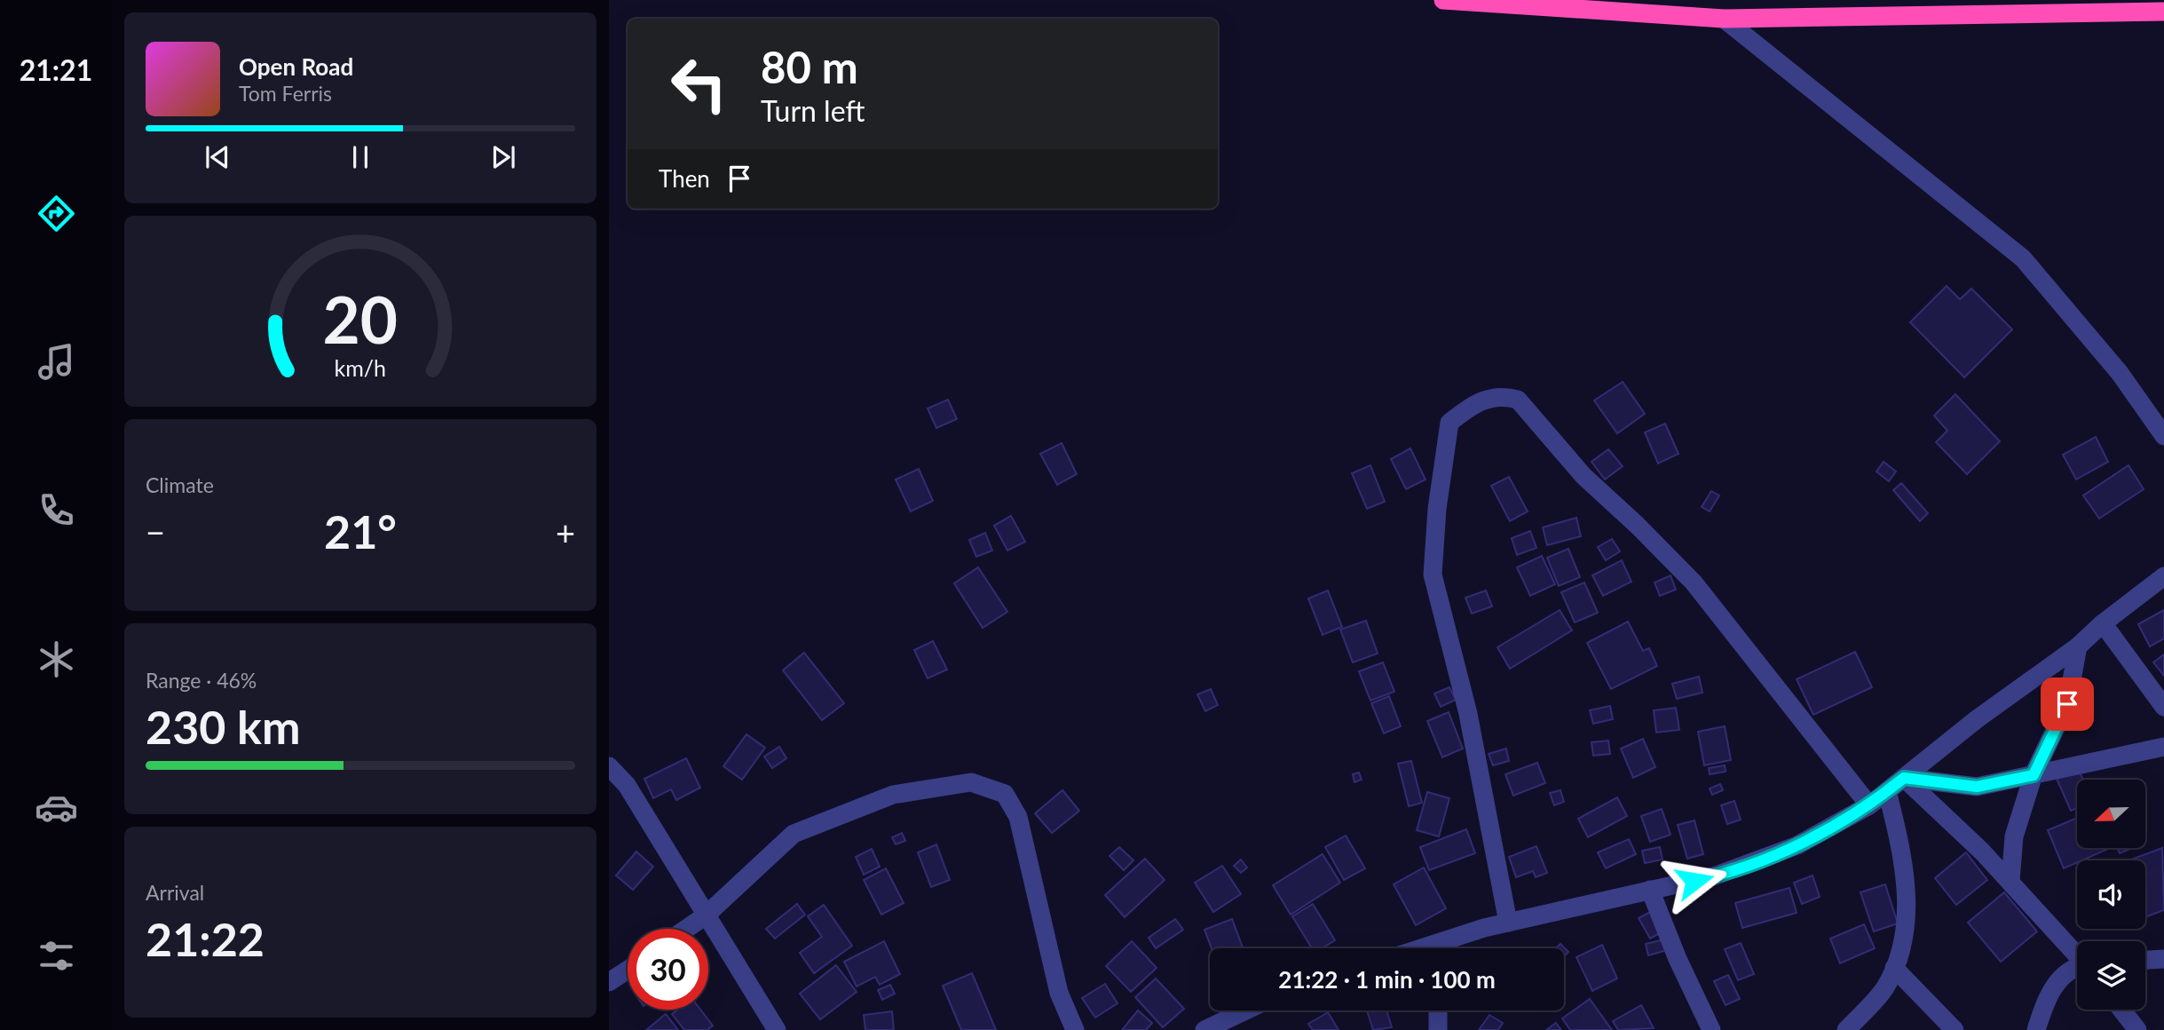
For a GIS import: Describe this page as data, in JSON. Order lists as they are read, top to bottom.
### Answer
{
  "north": "left",
  "page": {
    "tabs": "21:21",
    "turn": ["80 m", "Turn left"],
    "song": ["Open Road", "Tom Ferris"],
    "then": "Then",
    "tile": [
      "Climate",
      ["Range · 46%", "230 km"],
      ["Arrival", "21:22"]
    ],
    "heat": ["−", "21°", "+"],
    "limit": "30",
    "trip": "21:22 · 1 min · 100 m",
    "gauge": ["20", "km/h"]
  }
}
